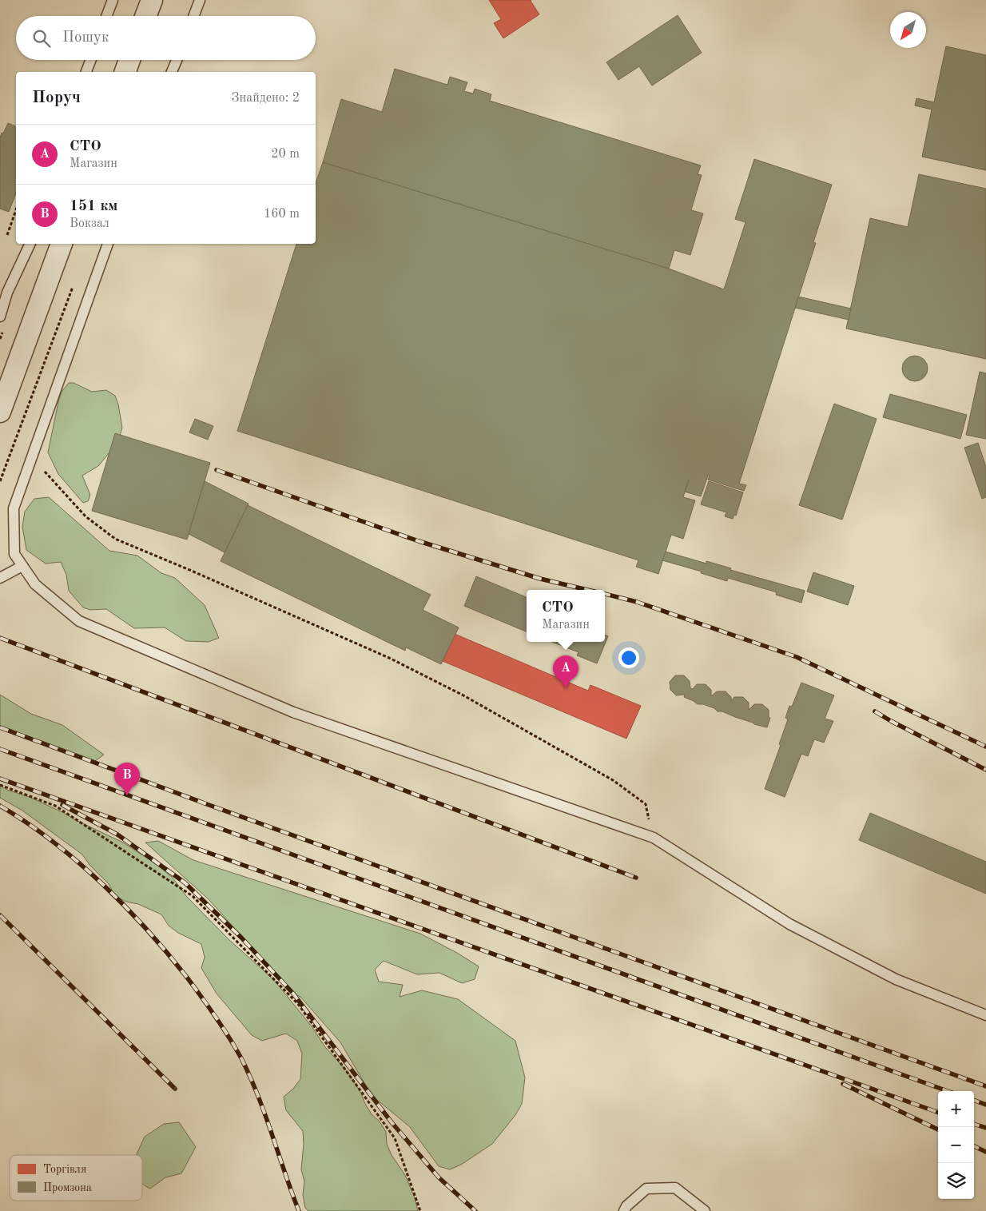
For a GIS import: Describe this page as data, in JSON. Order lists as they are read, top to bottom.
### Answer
{
  "legend": ["Торгівля", "Промзона"],
  "north": "bottom left",
  "page": {
    "search": "Пошук",
    "heading": ["Поруч", "Знайдено: 2"],
    "list": [
      {
        "mark": "A",
        "name": "СТО",
        "note": "Магазин",
        "value": "20 m"
      },
      {
        "mark": "B",
        "name": "151 км",
        "note": "Вокзал",
        "value": "160 m"
      }
    ],
    "popup": ["СТО", "Магазин"],
    "pins": ["A", "B"],
    "map_buttons": ["+", "−"]
  }
}
